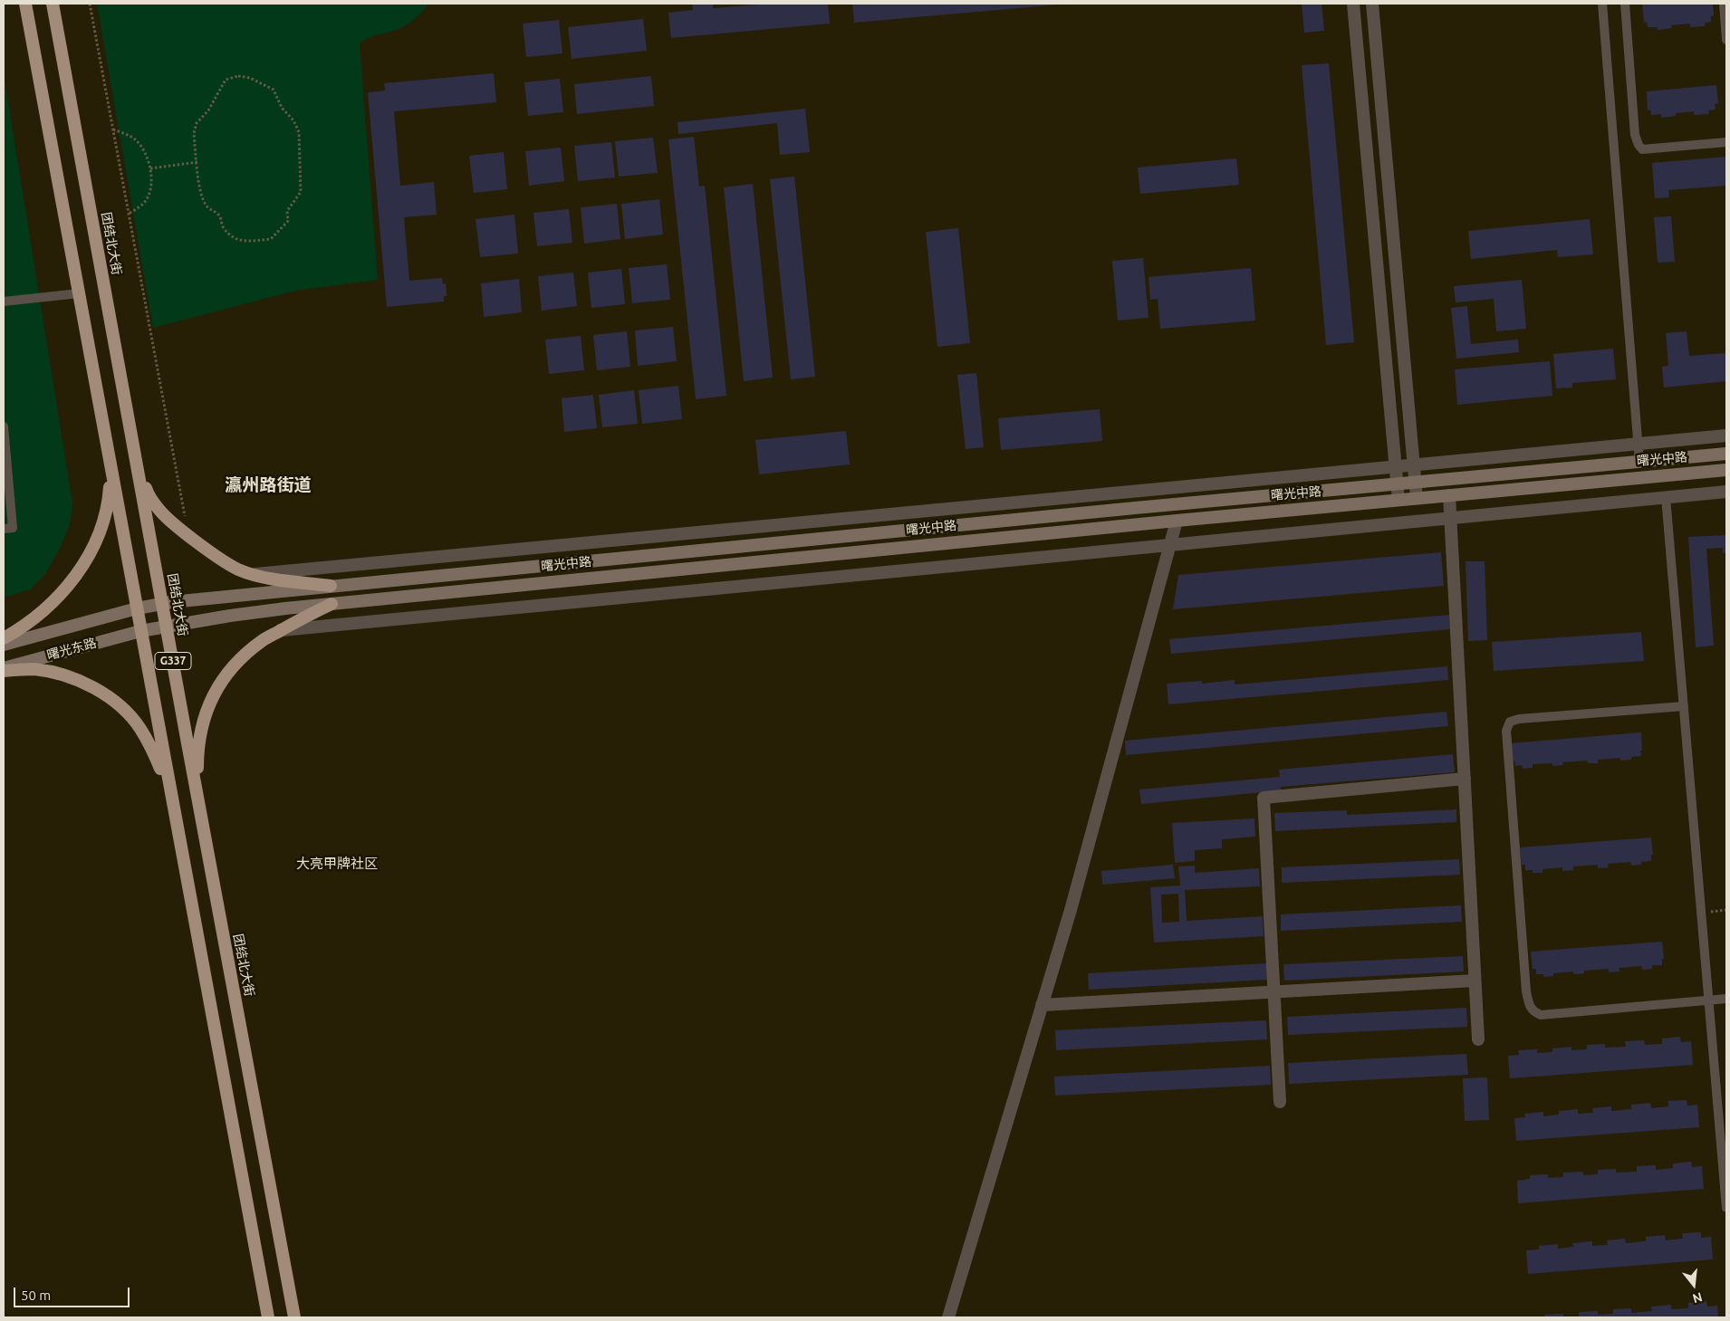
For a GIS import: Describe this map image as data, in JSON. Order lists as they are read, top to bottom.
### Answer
{
  "streets": {
    "highway": ["团结北大街", "G337"],
    "main road": ["曙光中路", "曙光东路"]
  },
  "crossings": [
    ["团结北大街", "曙光中路"],
    ["曙光中路", "曙光东路"],
    ["曙光中路", "G337"],
    ["曙光东路", "G337"]
  ],
  "districts": ["瀛州路街道", "大亮甲牌社区"],
  "scale_bar": "50 m",
  "north": "bottom"
}
